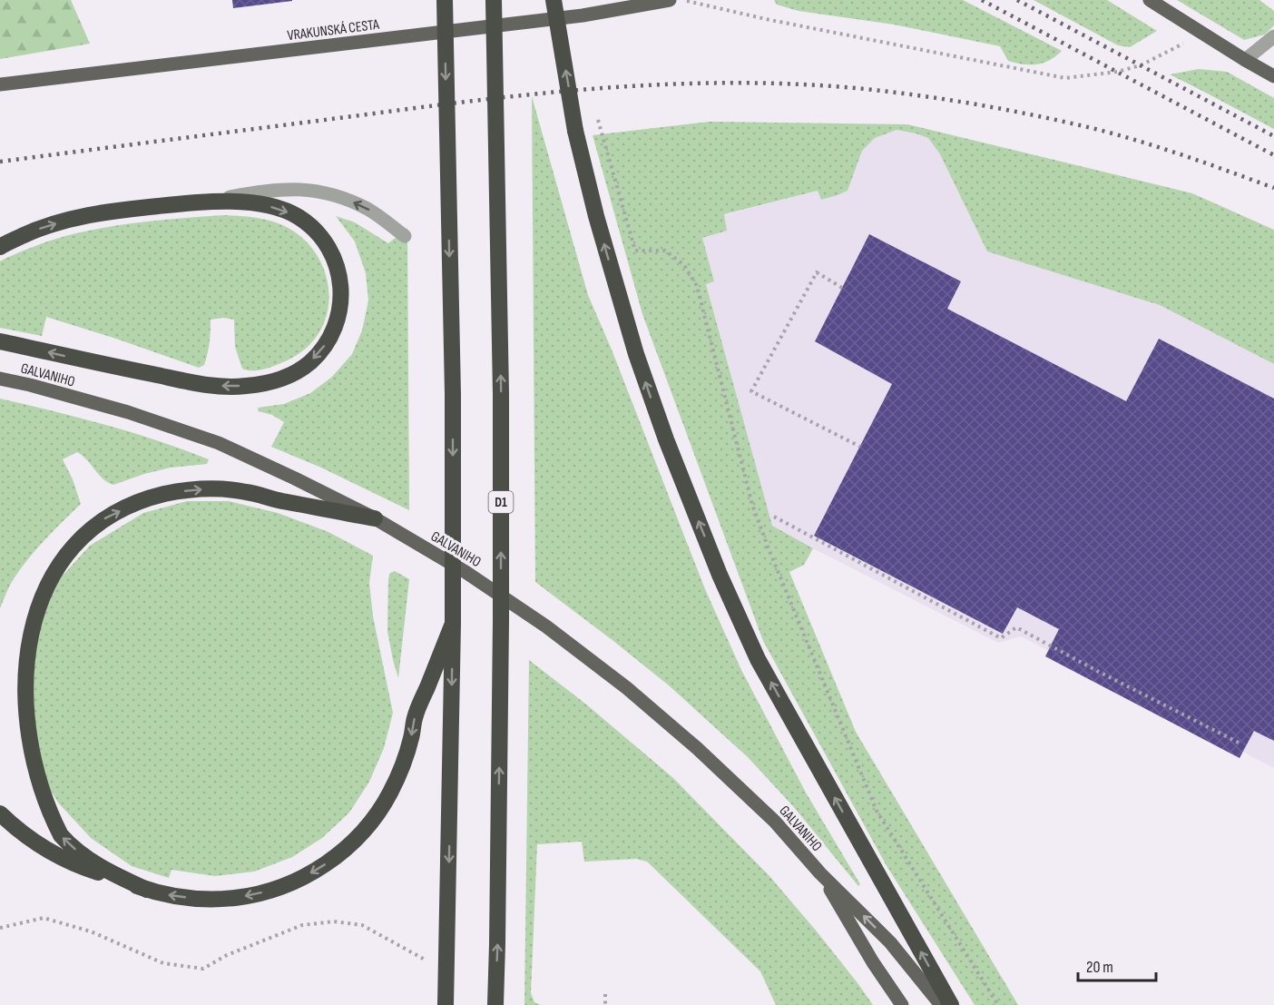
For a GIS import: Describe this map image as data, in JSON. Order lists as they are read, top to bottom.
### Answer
{
  "streets": {
    "highway": ["D1"],
    "main road": ["VRAKUNSKÁ CESTA", "GALVANIHO"]
  },
  "scale_bar": "20 m"
}
